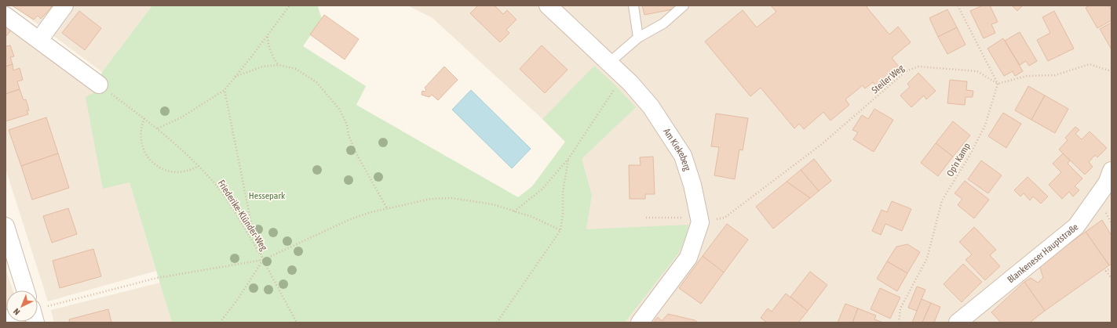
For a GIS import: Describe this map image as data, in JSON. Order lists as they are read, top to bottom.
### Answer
{
  "streets": {
    "street": ["Am Kiekeberg", "Blankeneser Hauptstraße"],
    "path": ["Steiler Weg", "Op'n Kamp", "Friederike-Klünder-Weg"]
  },
  "crossings": [
    ["Steiler Weg", "Op'n Kamp"]
  ],
  "parks": ["Hessepark"],
  "north": "bottom left"
}
